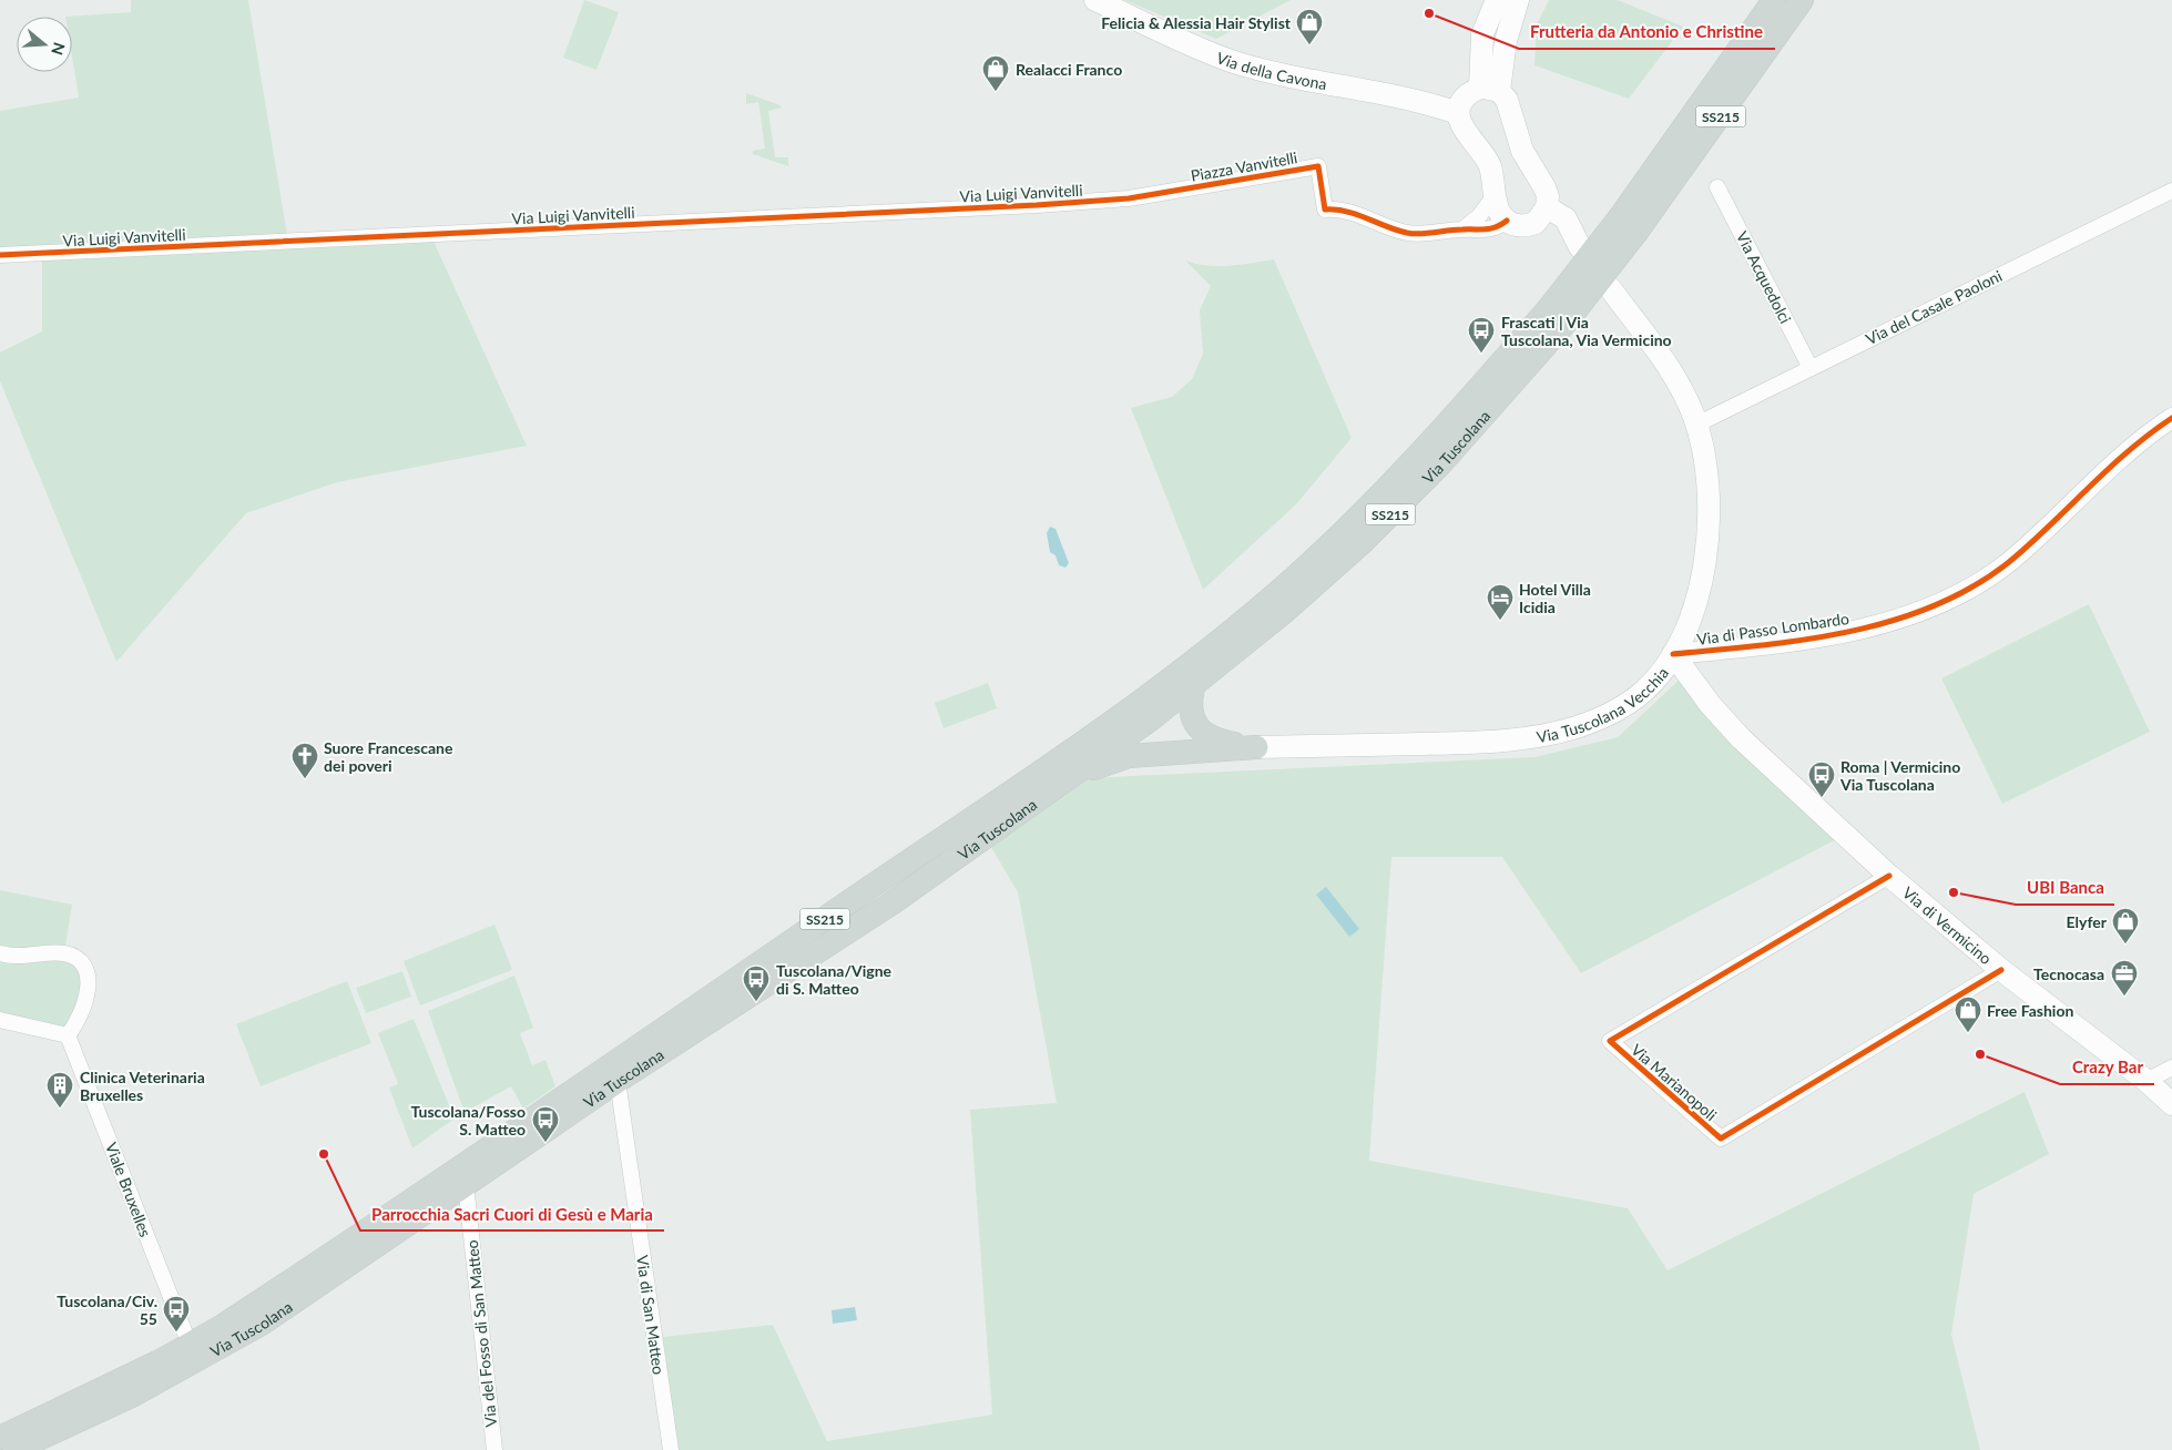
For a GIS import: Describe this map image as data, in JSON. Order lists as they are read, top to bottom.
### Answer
{
  "streets": {
    "main road": [
      "Via della Cavona",
      "SS215",
      "Via Tuscolana",
      "Via Tuscolana Vecchia",
      "Via di Vermicino"
    ],
    "street": [
      "Piazza Vanvitelli",
      "Via Luigi Vanvitelli",
      "Via Acquedolci",
      "Via del Casale Paoloni",
      "Via di Passo Lombardo",
      "Via Marianopoli",
      "Viale Bruxelles",
      "Via di San Matteo",
      "Via del Fosso di San Matteo"
    ]
  },
  "crossings": [
    ["Piazza Vanvitelli", "Via Luigi Vanvitelli"],
    ["Via Acquedolci", "Via del Casale Paoloni"],
    ["Via del Casale Paoloni", "Via Tuscolana Vecchia"],
    ["Via Tuscolana", "Viale Bruxelles"],
    ["Via Tuscolana", "Via di San Matteo"],
    ["Via Tuscolana", "Via del Fosso di San Matteo"],
    ["Via di Passo Lombardo", "Via Tuscolana Vecchia"],
    ["Via di Passo Lombardo", "Via di Vermicino"],
    ["Via Tuscolana Vecchia", "Via di Vermicino"],
    ["Via di Vermicino", "Via Marianopoli"]
  ],
  "places": {
    "other": [
      "Frutteria da Antonio e Christine",
      "UBI Banca",
      "Crazy Bar",
      "Parrocchia Sacri Cuori di Gesù e Maria"
    ],
    "shop": [
      "Felicia & Alessia Hair Stylist",
      "Realacci Franco",
      "Elyfer",
      "Free Fashion"
    ],
    "bus stop": [
      "Frascati | Via Tuscolana, Via Vermicino",
      "Roma | Vermicino Via Tuscolana",
      "Tuscolana/Vigne di S. Matteo",
      "Tuscolana/Fosso S. Matteo",
      "Tuscolana/Civ. 55"
    ],
    "hotel": ["Hotel Villa Icidia"],
    "church": ["Suore Francescane dei poveri"],
    "office": ["Tecnocasa"],
    "building": ["Clinica Veterinaria Bruxelles"]
  },
  "north": "right"
}
